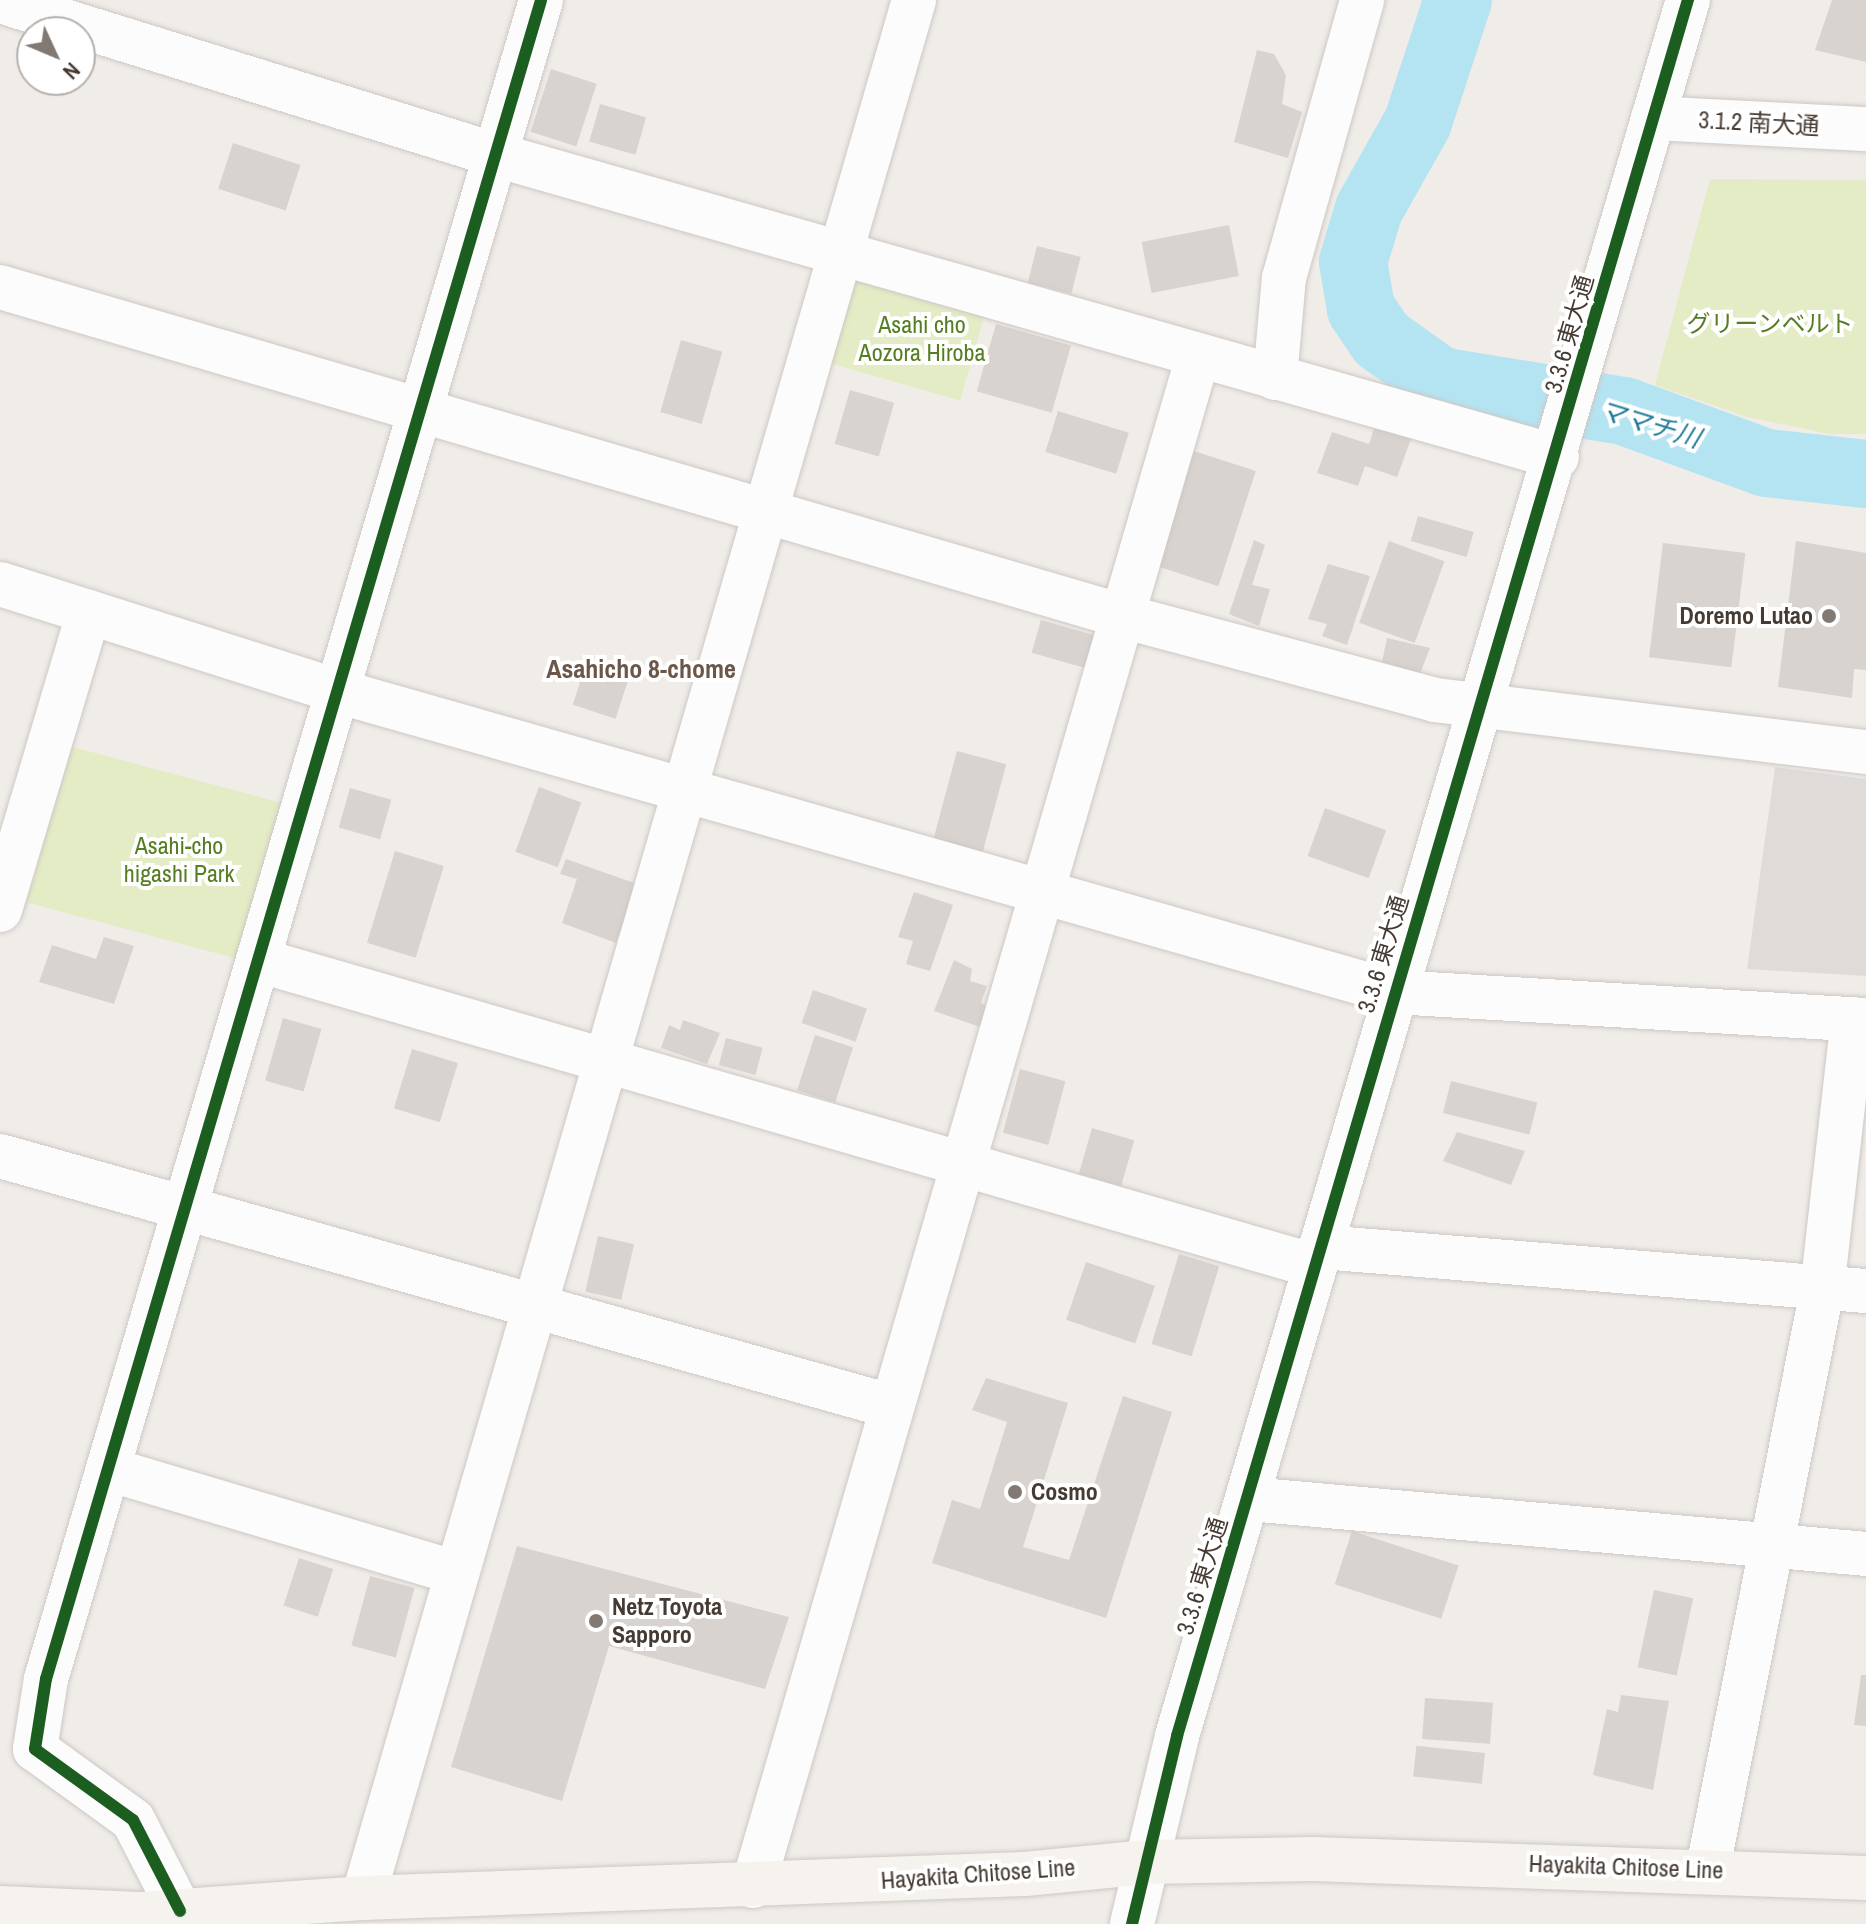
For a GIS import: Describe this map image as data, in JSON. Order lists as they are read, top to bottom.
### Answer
{
  "streets": {
    "main road": ["Hayakita Chitose Line"],
    "street": ["3.1.2 南大通", "3.3.6 東大通"]
  },
  "crossings": [
    ["3.1.2 南大通", "3.3.6 東大通"],
    ["3.3.6 東大通", "Hayakita Chitose Line"]
  ],
  "districts": ["Asahicho 8-chome"],
  "water": ["ママチ川"],
  "parks": ["グリーンベルト", "Asahi cho Aozora Hiroba", "Asahi-cho higashi Park"],
  "places": ["Doremo Lutao", "Cosmo", "Netz Toyota Sapporo"],
  "north": "bottom right"
}
